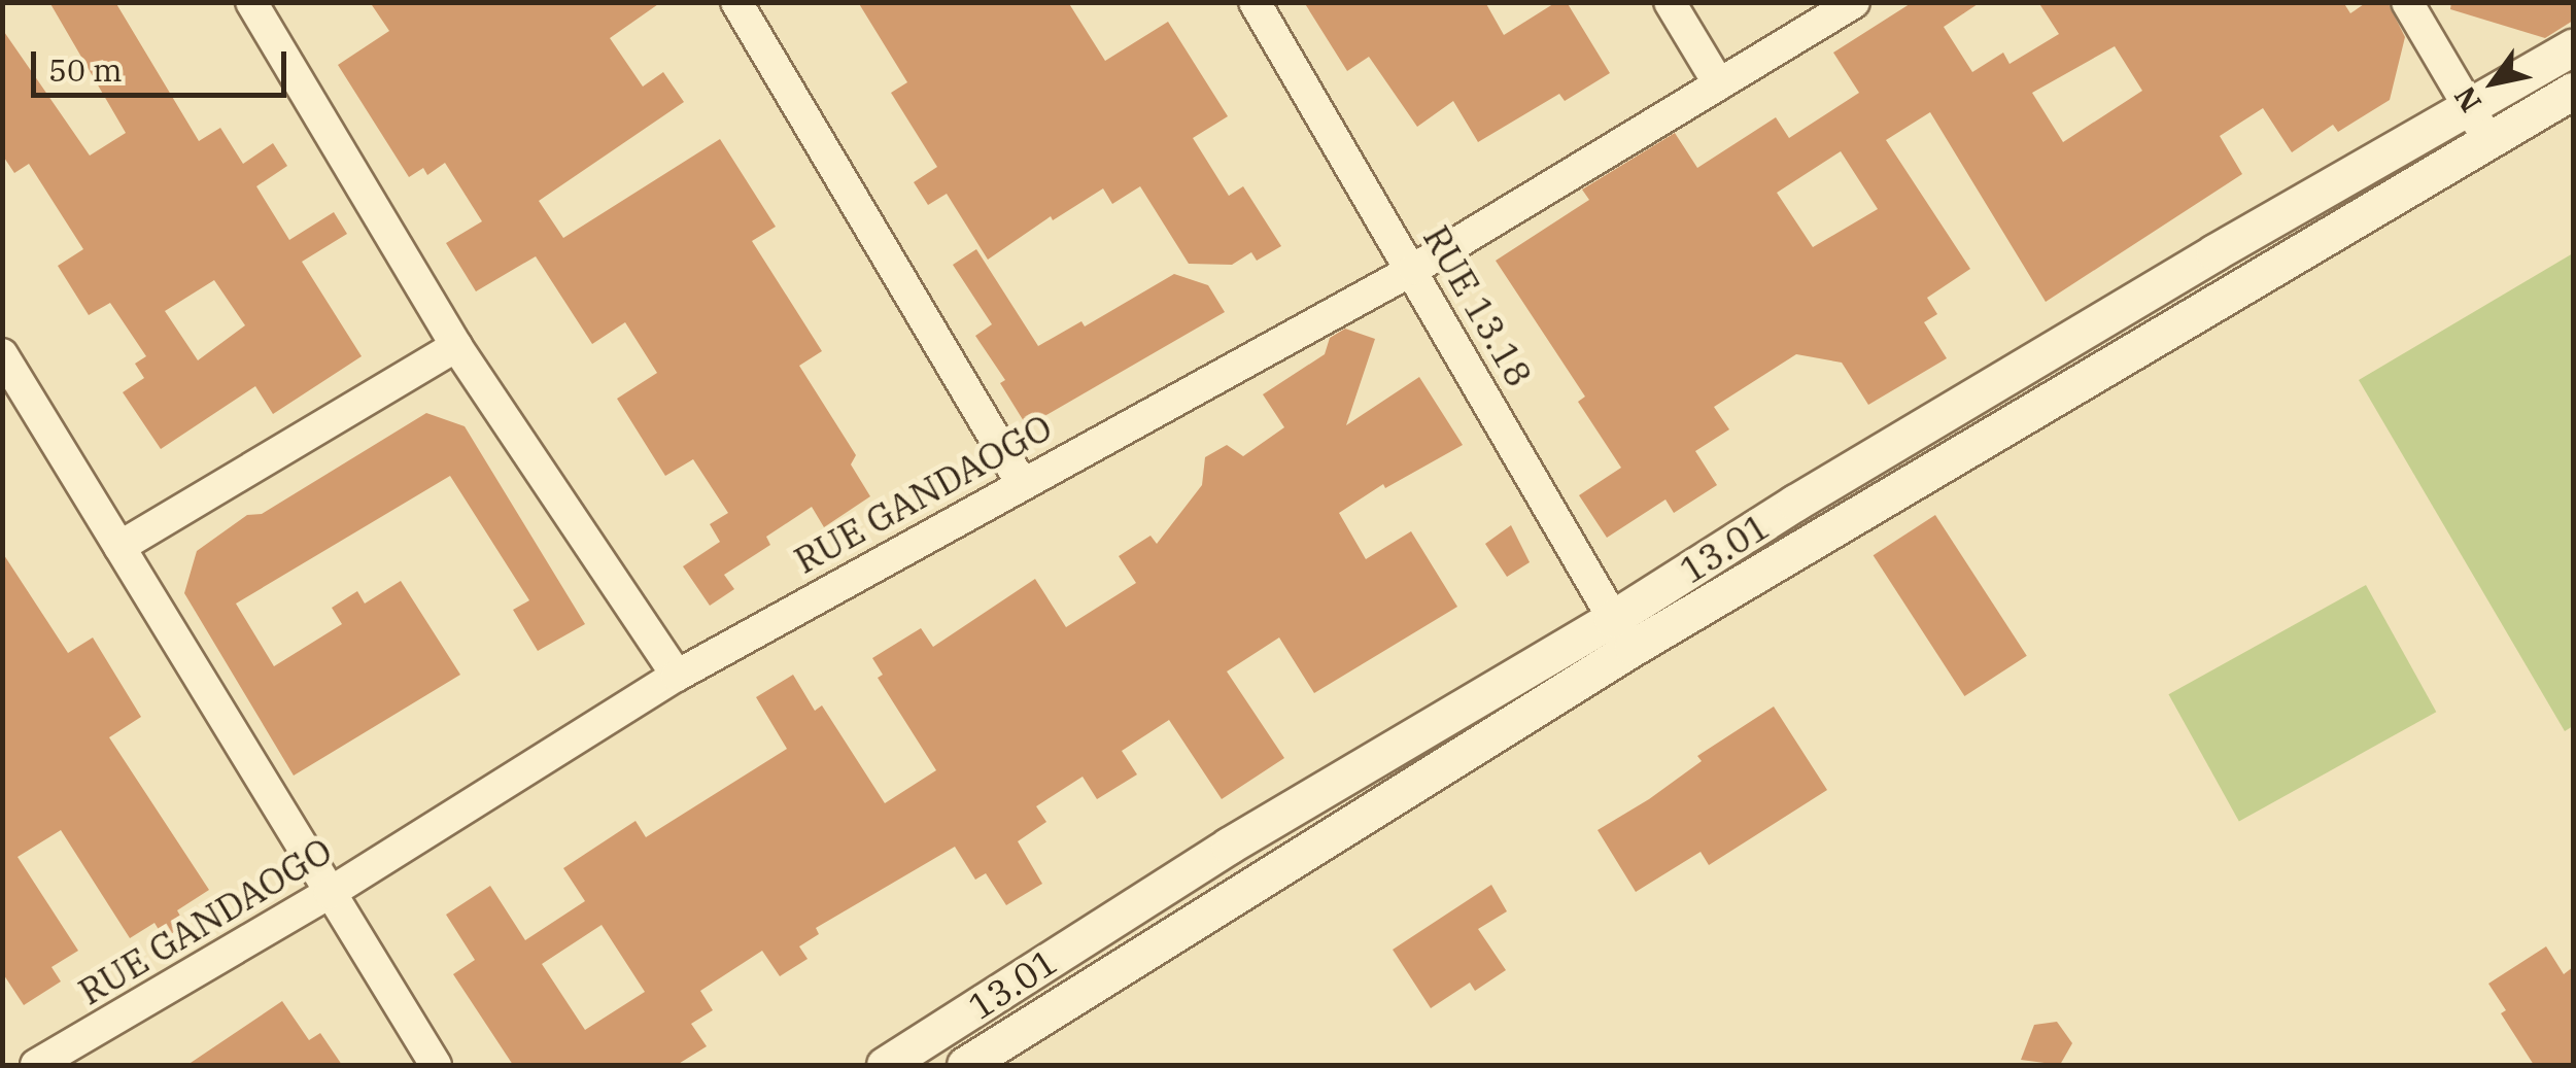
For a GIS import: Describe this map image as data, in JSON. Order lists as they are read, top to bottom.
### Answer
{
  "streets": {
    "street": ["RUE 13.18", "RUE GANDAOGO", "13.01"]
  },
  "crossings": [
    ["RUE 13.18", "RUE GANDAOGO"],
    ["RUE 13.18", "13.01"]
  ],
  "scale_bar": "50 m",
  "north": "bottom left"
}
